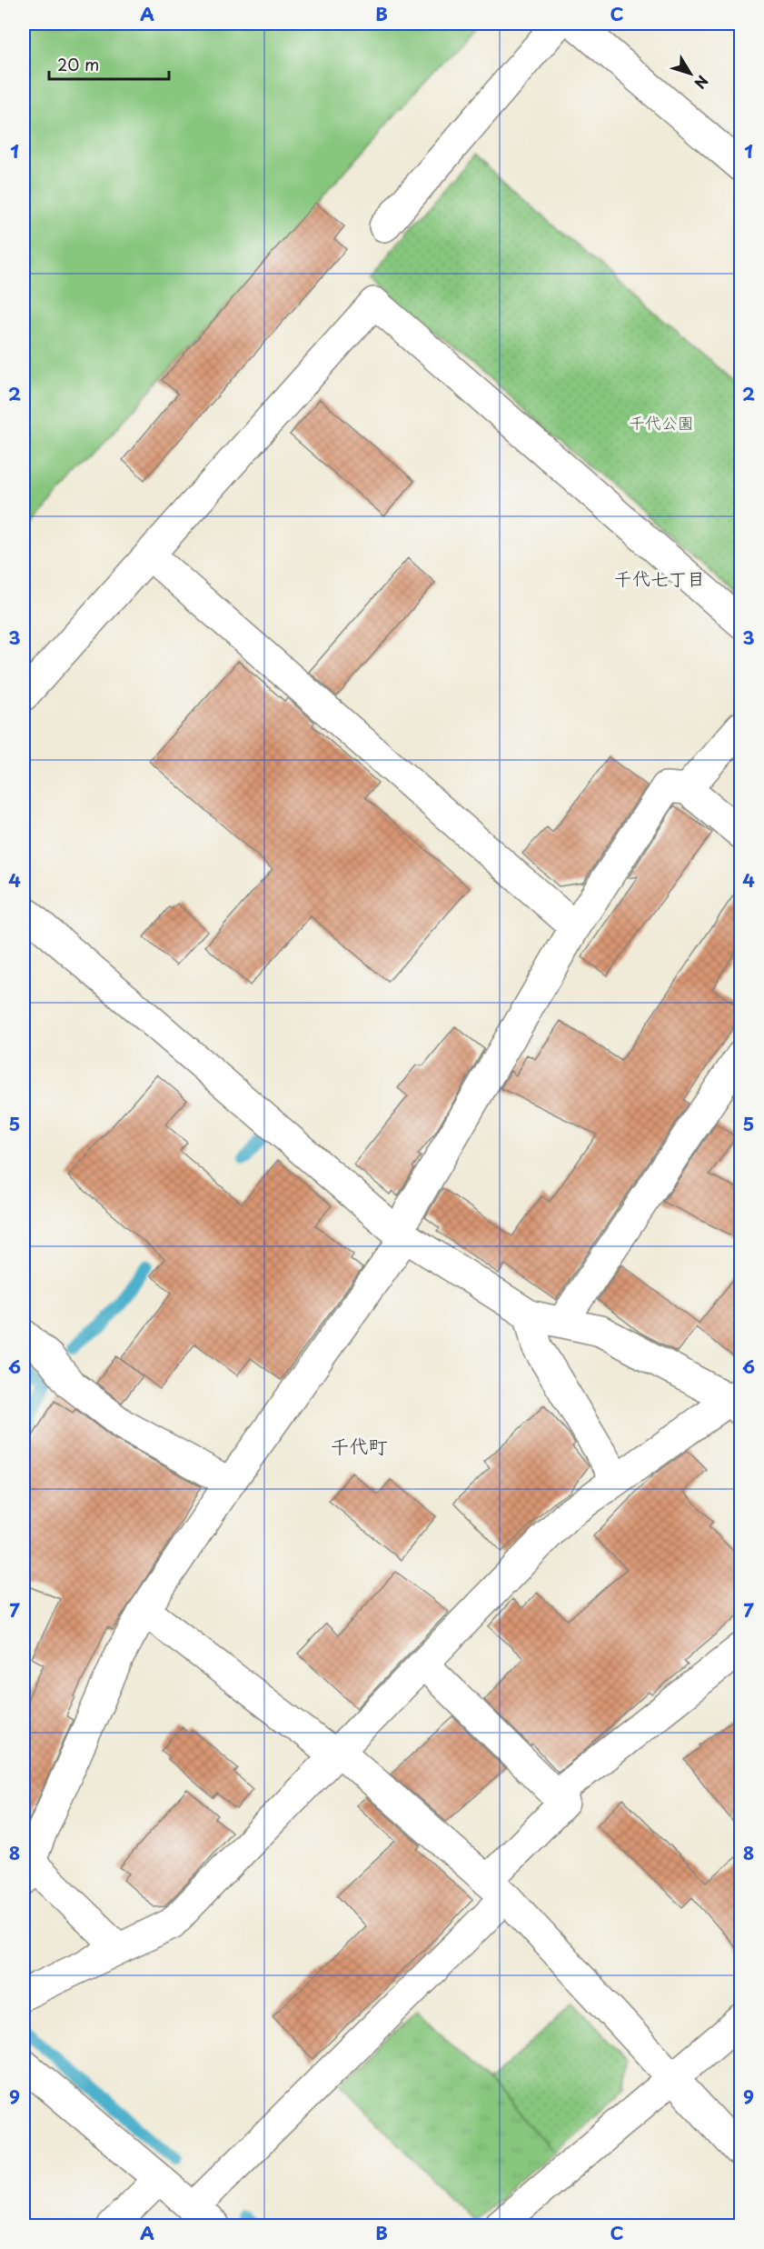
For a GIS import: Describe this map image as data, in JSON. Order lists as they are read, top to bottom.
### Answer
{
  "districts": ["千代七丁目", "千代町"],
  "parks": ["千代公園"],
  "scale_bar": "20 m",
  "north": "bottom right",
  "grid": {
    "columns": ["A", "B", "C"],
    "rows": [
      "1",
      "2",
      "3",
      "4",
      "5",
      "6",
      "7",
      "8",
      "9"
    ]
  }
}
